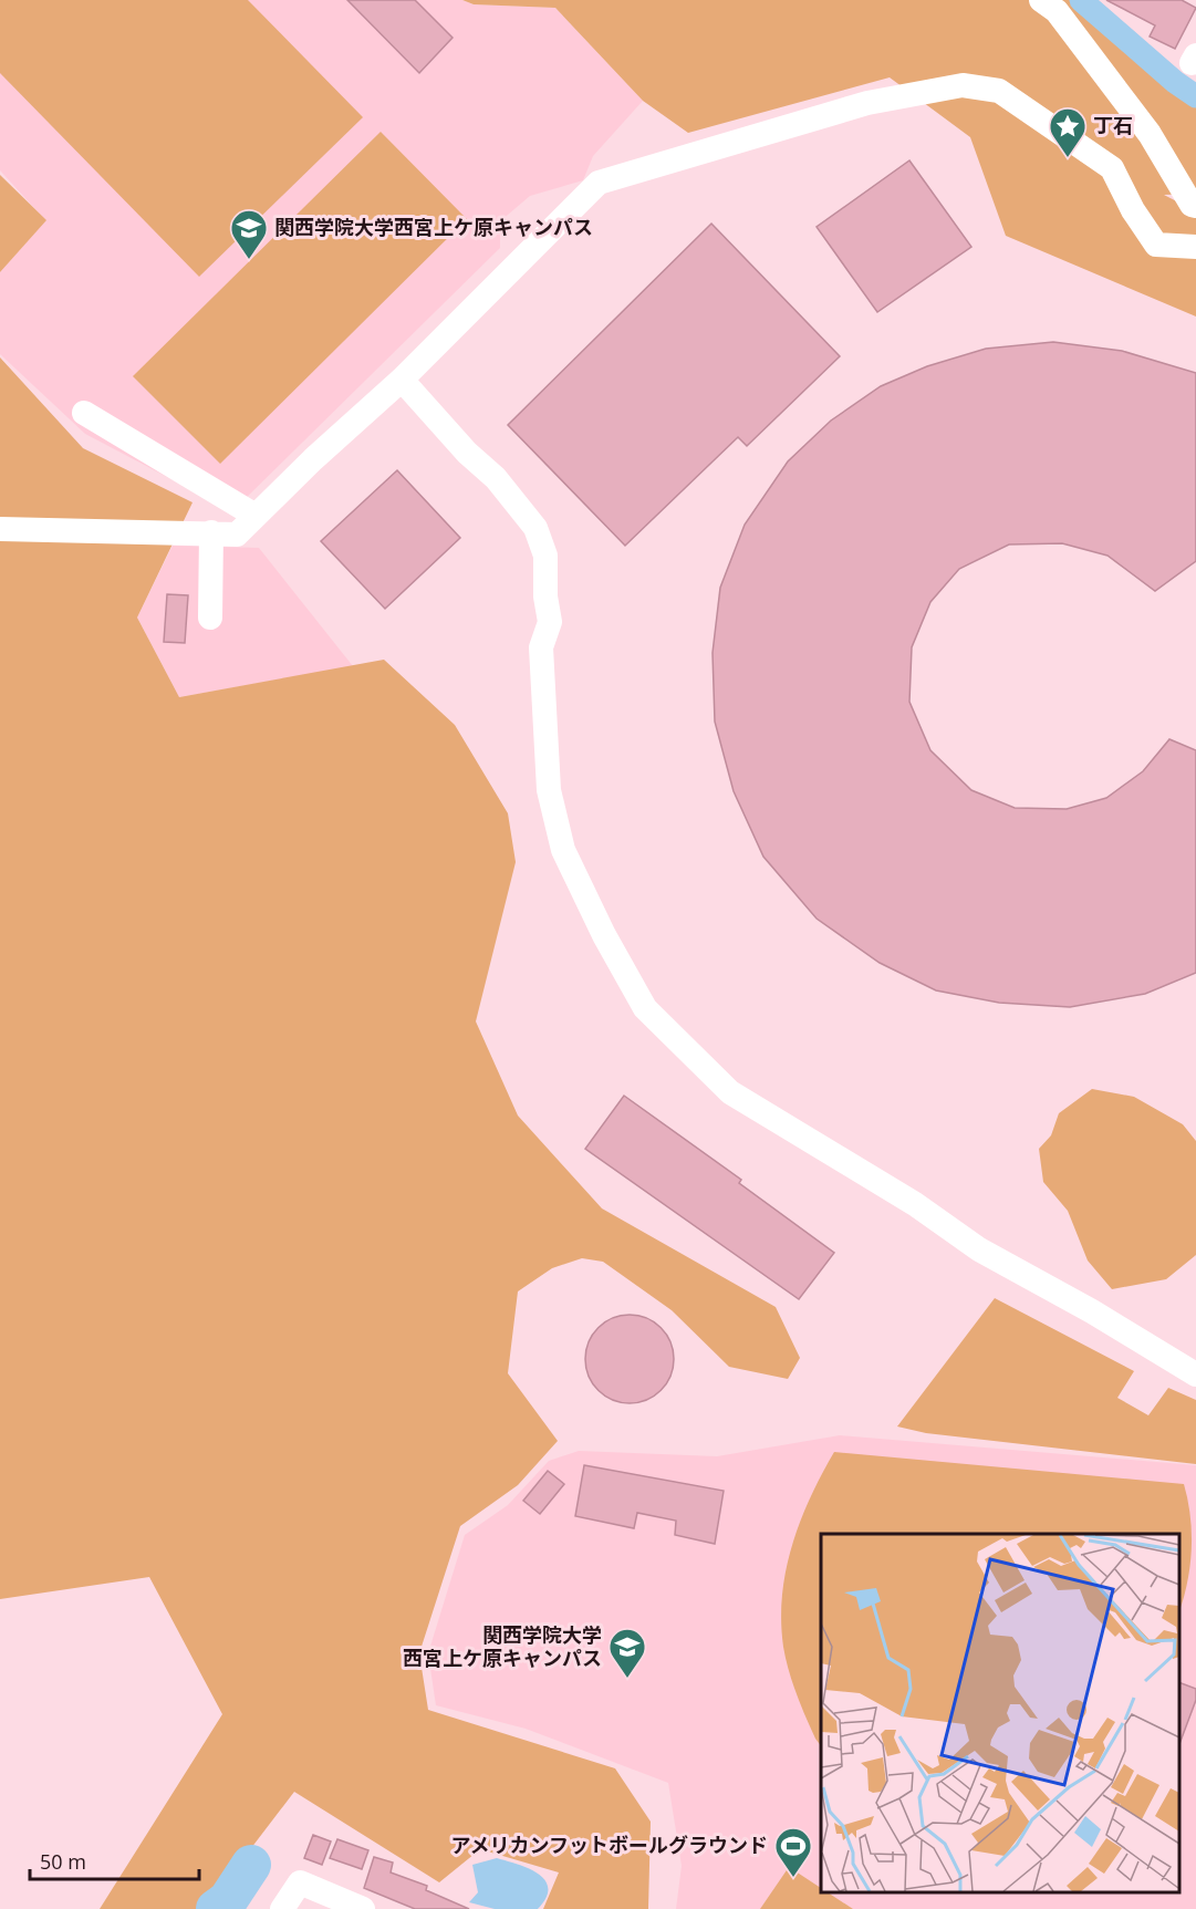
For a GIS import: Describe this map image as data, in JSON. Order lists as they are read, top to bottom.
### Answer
{
  "places": {
    "place": ["丁石"],
    "school or university": ["関西学院大学西宮上ケ原キャンパス", "関西学院大学 西宮上ケ原キャンパス"],
    "sports": ["アメリカンフットボールグラウンド"]
  },
  "scale_bar": "50 m"
}
